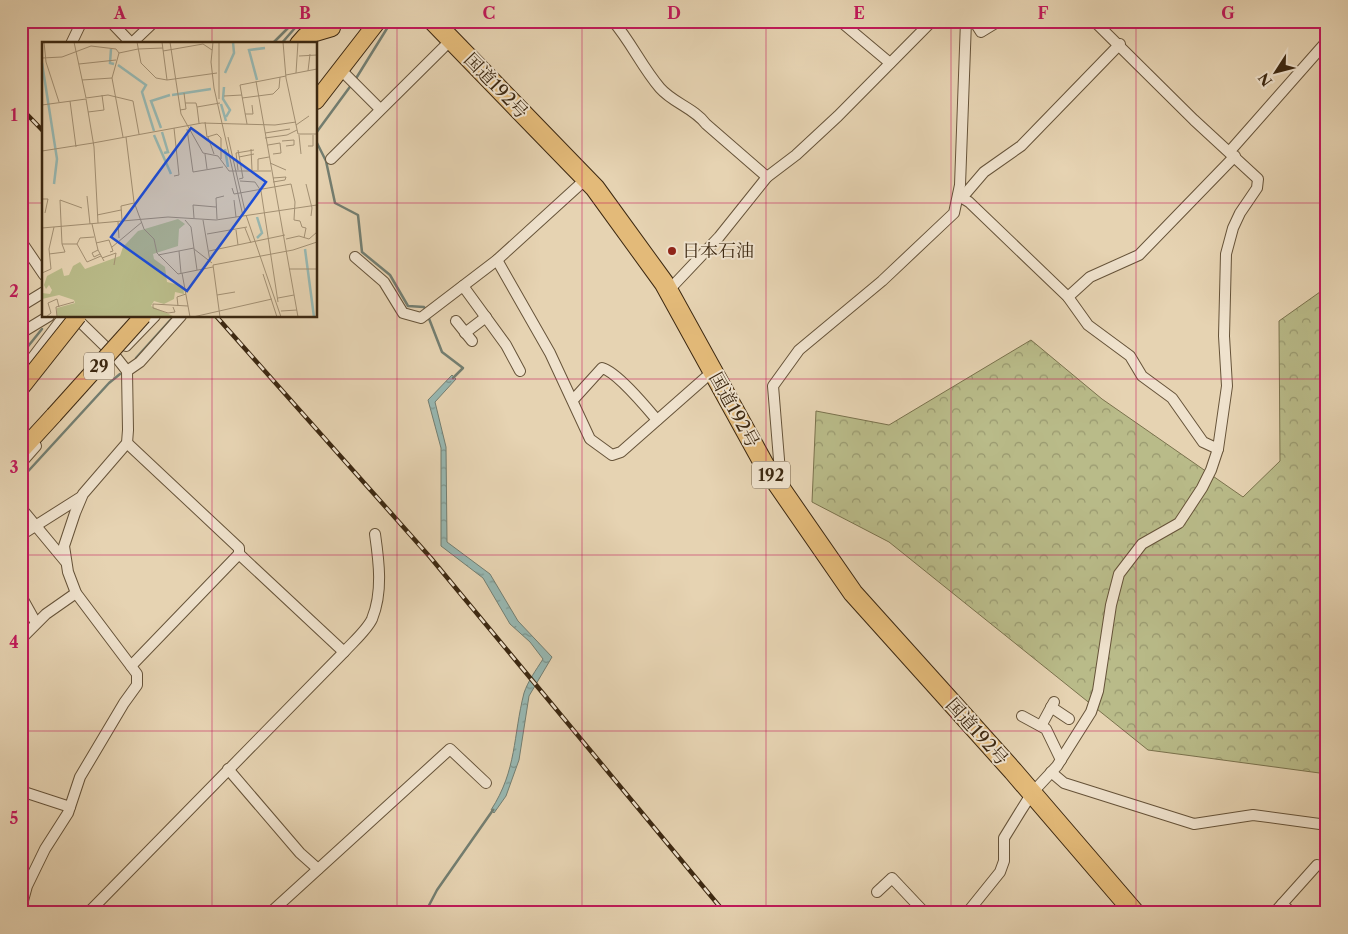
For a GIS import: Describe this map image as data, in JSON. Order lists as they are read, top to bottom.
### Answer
{
  "streets": {
    "highway": ["国道192号", "192"],
    "main road": ["29"]
  },
  "places": ["日本石油"],
  "north": "bottom left",
  "grid": {
    "columns": [
      "A",
      "B",
      "C",
      "D",
      "E",
      "F",
      "G"
    ],
    "rows": [
      "1",
      "2",
      "3",
      "4",
      "5"
    ]
  }
}
